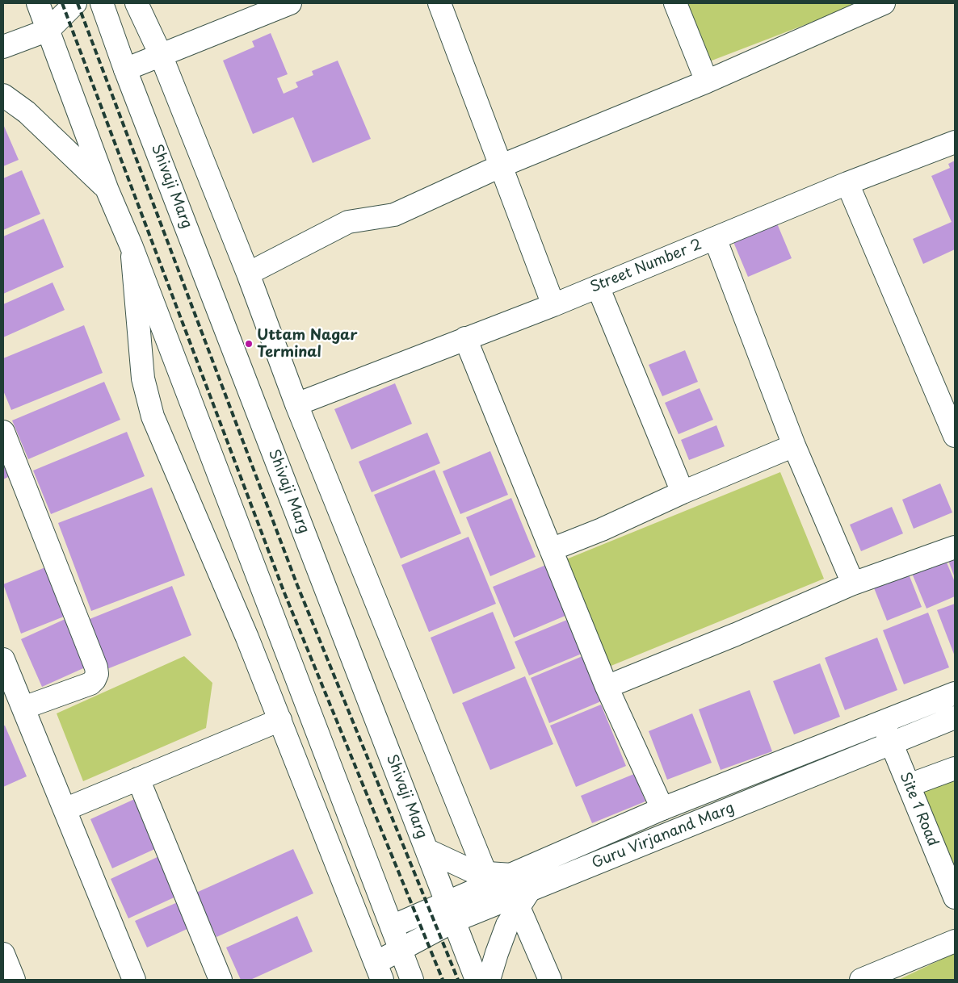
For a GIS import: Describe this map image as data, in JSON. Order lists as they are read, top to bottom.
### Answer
{
  "streets": {
    "street": [
      "Shivaji Marg",
      "Street Number 2",
      "Site 1 Road",
      "Guru Virjanand Marg"
    ]
  },
  "crossings": [
    ["Shivaji Marg", "Guru Virjanand Marg"],
    ["Site 1 Road", "Guru Virjanand Marg"]
  ],
  "places": ["Uttam Nagar Terminal"]
}
